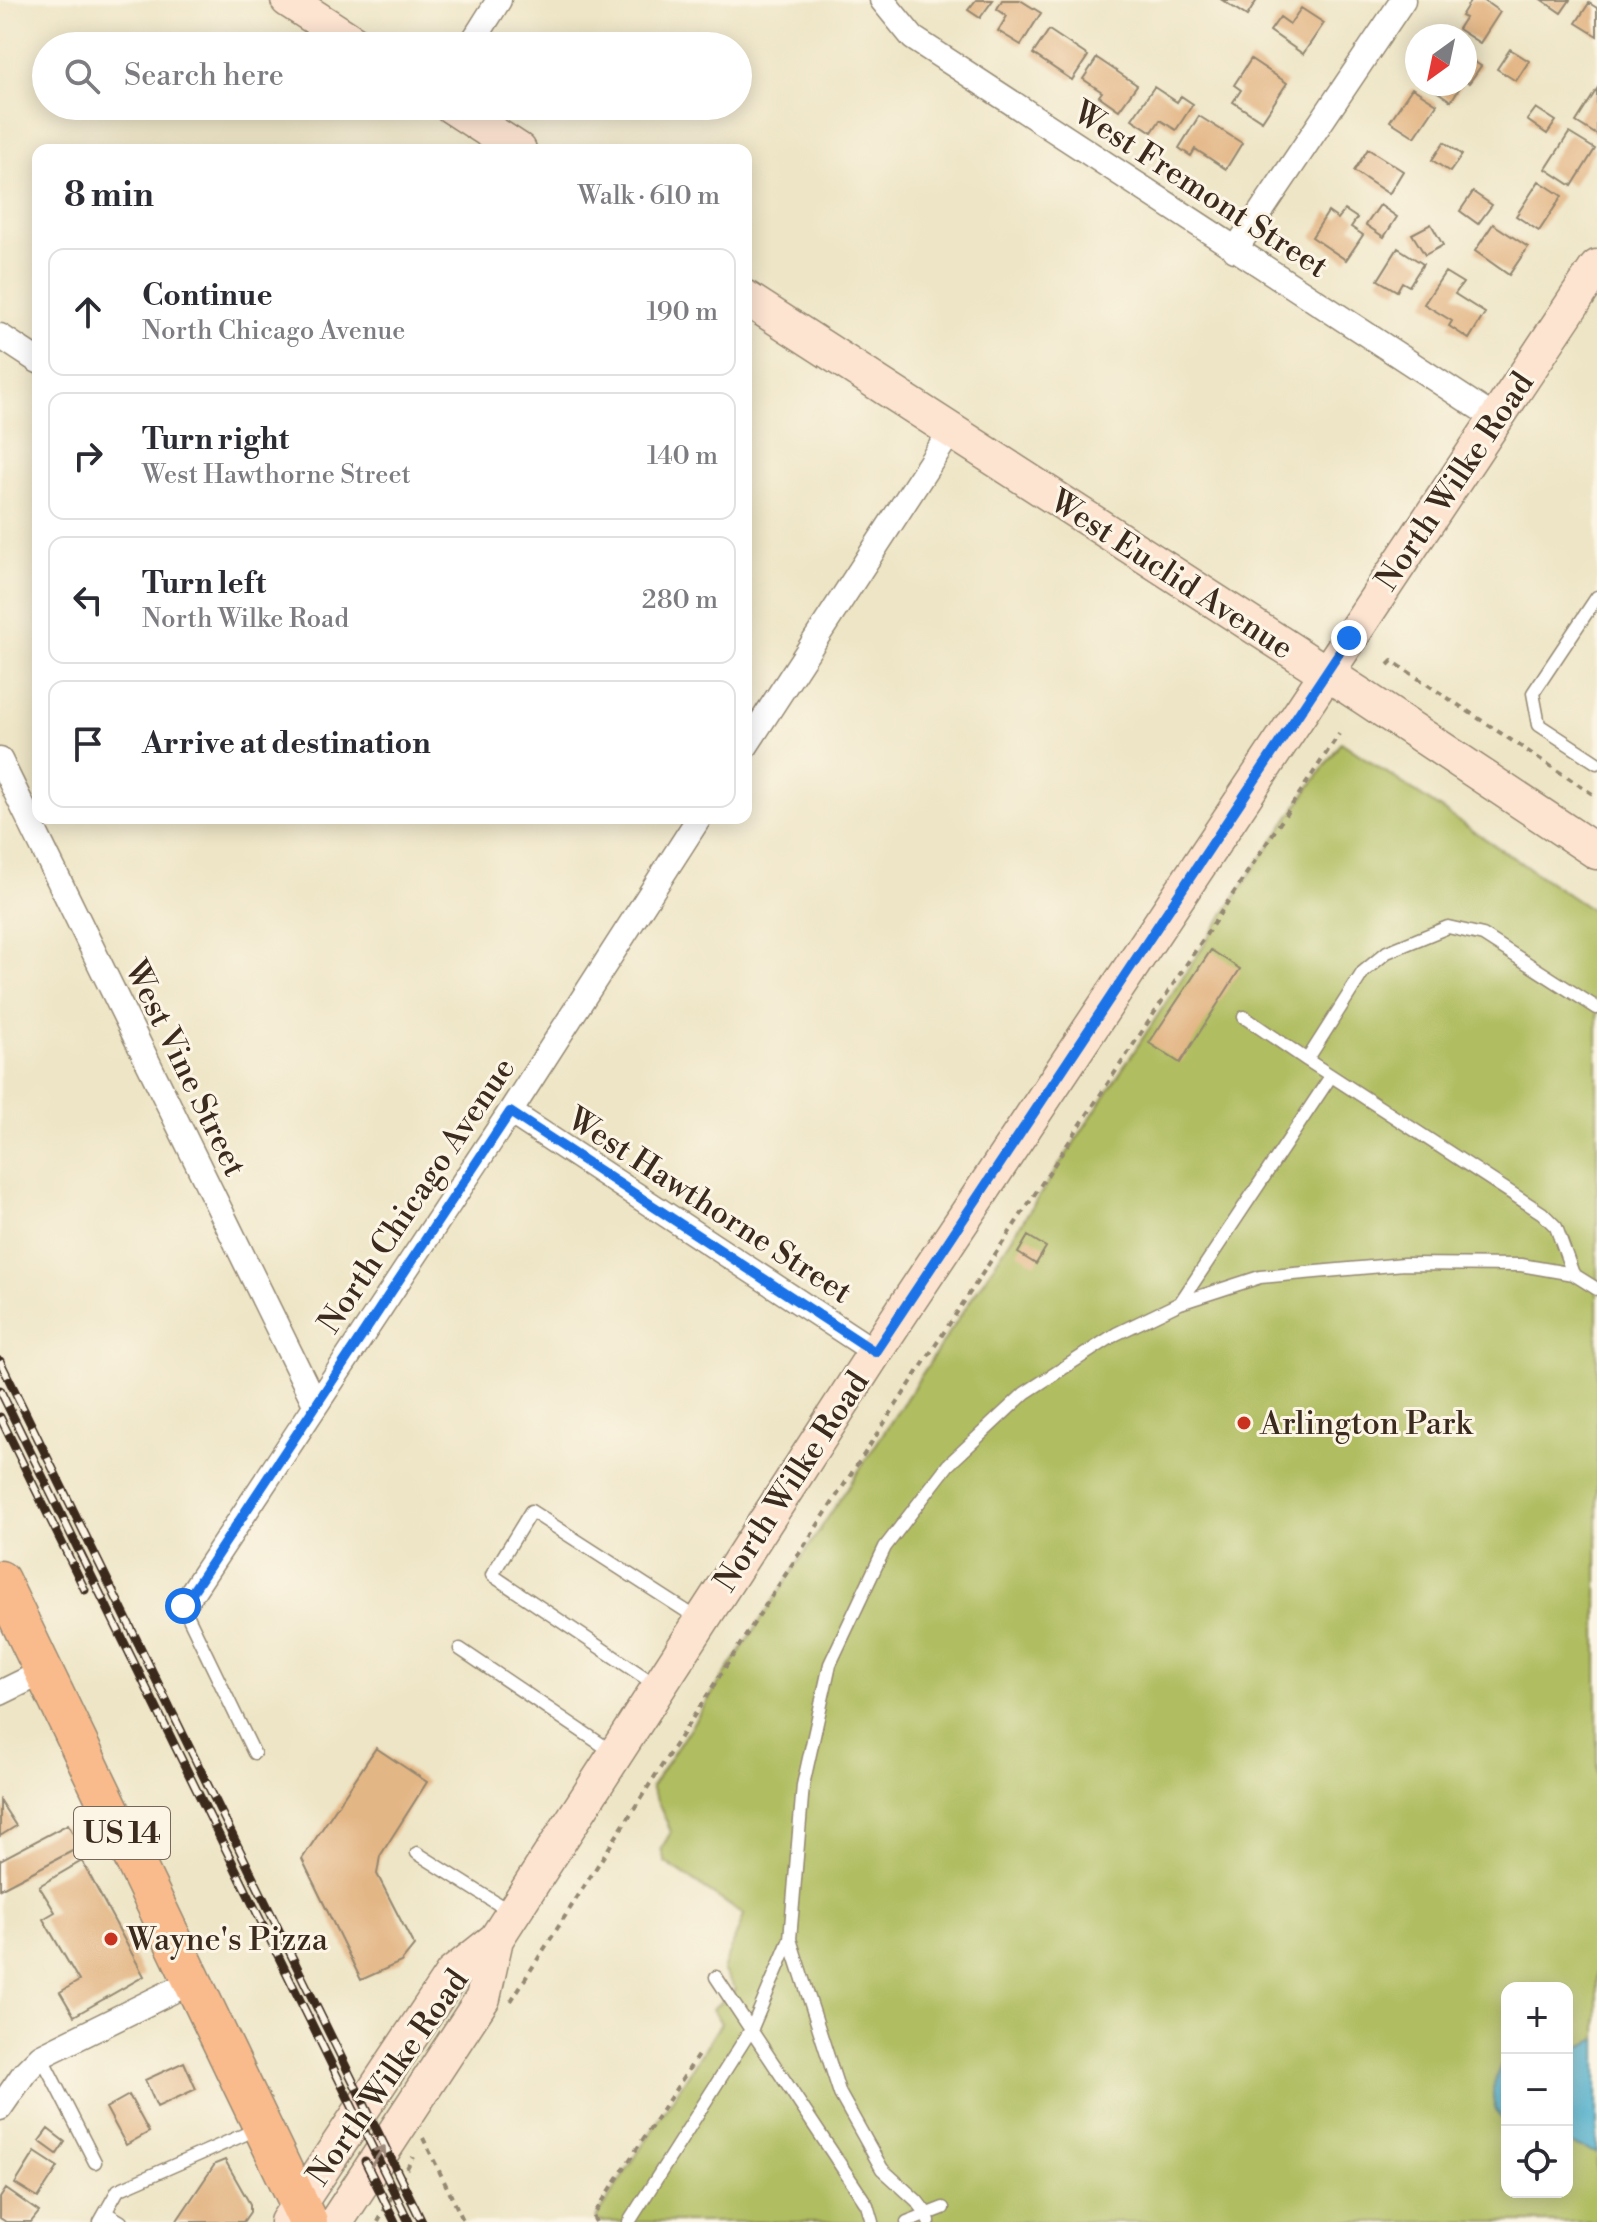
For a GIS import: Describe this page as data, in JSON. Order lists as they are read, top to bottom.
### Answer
{
  "streets": {
    "main road": ["North Wilke Road", "West Euclid Avenue", "US 14"],
    "street": [
      "West Fremont Street",
      "West Vine Street",
      "North Chicago Avenue",
      "West Hawthorne Street"
    ]
  },
  "crossings": [
    ["West Fremont Street", "North Wilke Road"],
    ["North Wilke Road", "West Euclid Avenue"],
    ["North Wilke Road", "West Hawthorne Street"],
    ["North Wilke Road", "US 14"],
    ["West Vine Street", "North Chicago Avenue"],
    ["North Chicago Avenue", "West Hawthorne Street"]
  ],
  "places": ["Arlington Park", "Wayne's Pizza"],
  "north": "bottom left",
  "page": {
    "search": "Search here",
    "heading": ["8 min", "Walk · 610 m"],
    "list": [
      ["Continue", "North Chicago Avenue", "190 m"],
      ["Turn right", "West Hawthorne Street", "140 m"],
      ["Turn left", "North Wilke Road", "280 m"],
      "Arrive at destination"
    ],
    "map_buttons": ["+", "−"]
  }
}
